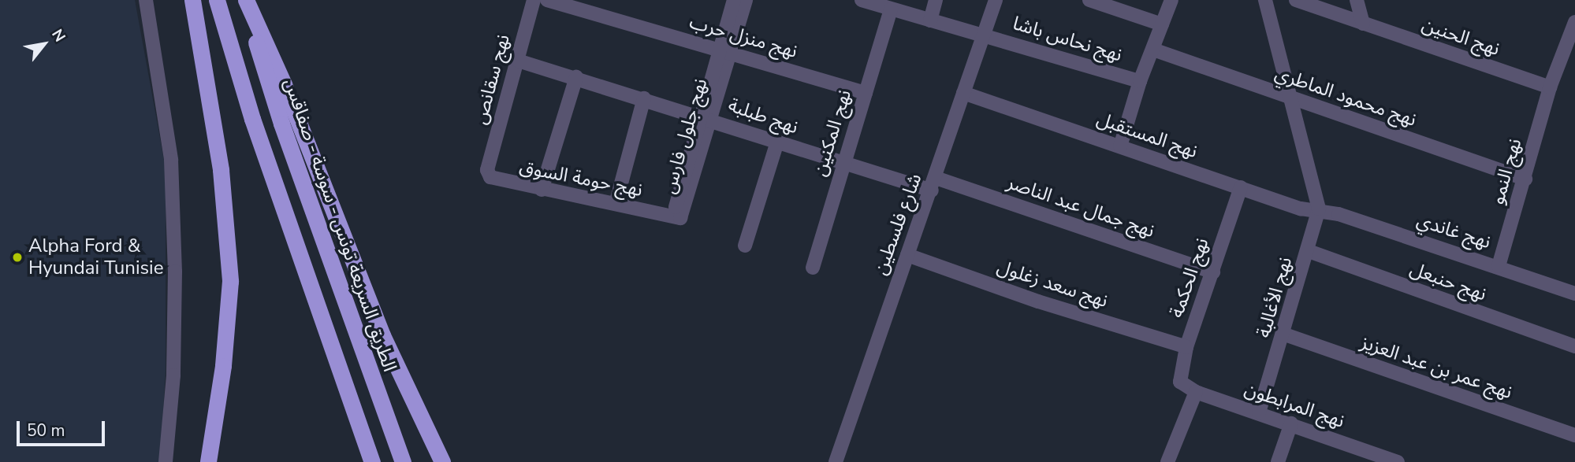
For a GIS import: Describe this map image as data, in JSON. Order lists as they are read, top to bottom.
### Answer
{
  "streets": {
    "highway": ["الطريق السريعة تونس - سوسة - صفاقس"],
    "street": [
      "نهج منزل حرب",
      "نهج الحنين",
      "نهج نحاس باشا",
      "نهج سقانص",
      "نهج محمود الماطري",
      "نهج طبلبة",
      "نهج المكنين",
      "نهج المستقبل",
      "نهج جلول فارس",
      "نهج النمو",
      "نهج حومة السوق",
      "نهج جمال عبد الناصر",
      "شارع فلسطين",
      "نهج غاندي",
      "نهج الحكمة",
      "نهج حنبعل",
      "نهج سعد زغلول",
      "نهج الأغالبة",
      "نهج عمر بن عبد العزيز",
      "نهج المرابطون"
    ]
  },
  "crossings": [
    ["نهج منزل حرب", "نهج المكنين"],
    ["نهج منزل حرب", "نهج جلول فارس"],
    ["نهج الحنين", "نهج النمو"],
    ["نهج نحاس باشا", "نهج المكنين"],
    ["نهج نحاس باشا", "شارع فلسطين"],
    ["نهج سقانص", "نهج طبلبة"],
    ["نهج سقانص", "نهج حومة السوق"],
    ["نهج محمود الماطري", "نهج النمو"],
    ["نهج محمود الماطري", "نهج الأغالبة"],
    ["نهج طبلبة", "نهج المكنين"],
    ["نهج طبلبة", "نهج جلول فارس"],
    ["نهج طبلبة", "نهج جمال عبد الناصر"],
    ["نهج طبلبة", "شارع فلسطين"],
    ["نهج المستقبل", "شارع فلسطين"],
    ["نهج المستقبل", "نهج غاندي"],
    ["نهج المستقبل", "نهج الحكمة"],
    ["نهج المستقبل", "نهج الأغالبة"],
    ["نهج جلول فارس", "نهج حومة السوق"],
    ["نهج النمو", "نهج غاندي"],
    ["نهج جمال عبد الناصر", "شارع فلسطين"],
    ["نهج جمال عبد الناصر", "نهج الحكمة"],
    ["شارع فلسطين", "نهج سعد زغلول"],
    ["نهج غاندي", "نهج الأغالبة"],
    ["نهج الحكمة", "نهج سعد زغلول"],
    ["نهج الحكمة", "نهج المرابطون"],
    ["نهج حنبعل", "نهج الأغالبة"],
    ["نهج الأغالبة", "نهج عمر بن عبد العزيز"],
    ["نهج الأغالبة", "نهج المرابطون"]
  ],
  "places": ["Alpha Ford & Hyundai Tunisie"],
  "scale_bar": "50 m",
  "north": "top right"
}
